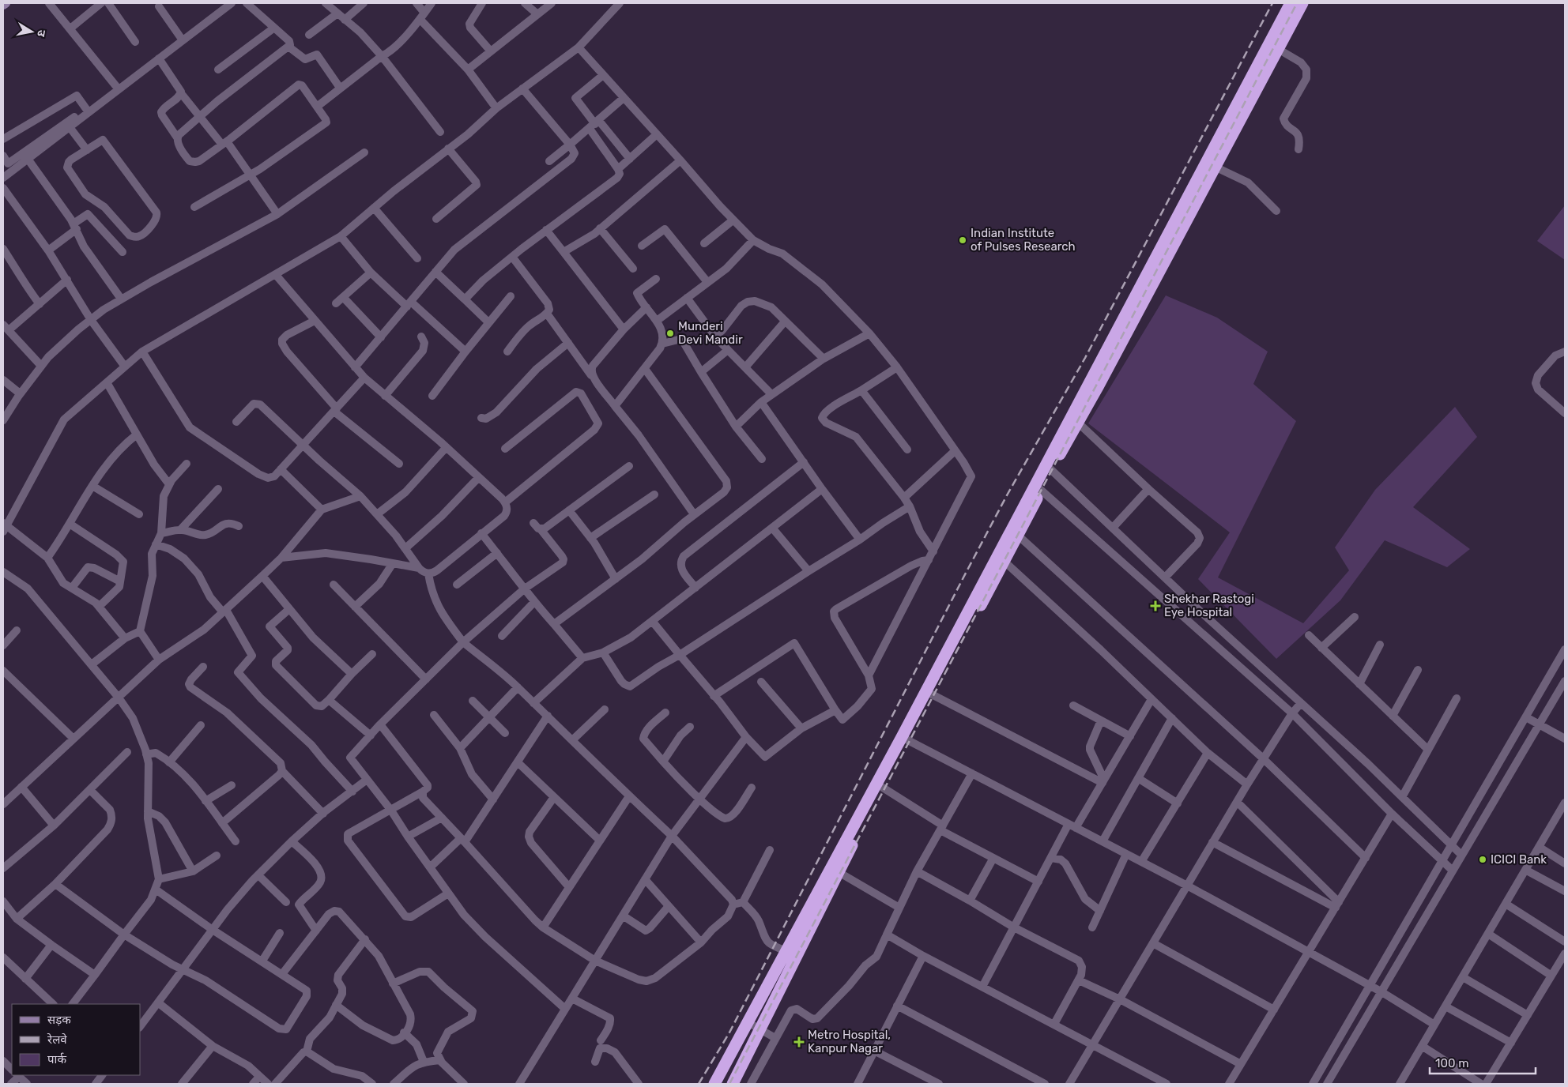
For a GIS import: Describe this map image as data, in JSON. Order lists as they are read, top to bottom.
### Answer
{
  "places": {
    "other": ["Indian Institute of Pulses Research", "Munderi Devi Mandir", "ICICI Bank"],
    "health": ["Shekhar Rastogi Eye Hospital", "Metro Hospital, Kanpur Nagar"]
  },
  "legend": ["सड़क", "रेलवे", "पार्क"],
  "scale_bar": "100 m",
  "north": "right"
}
